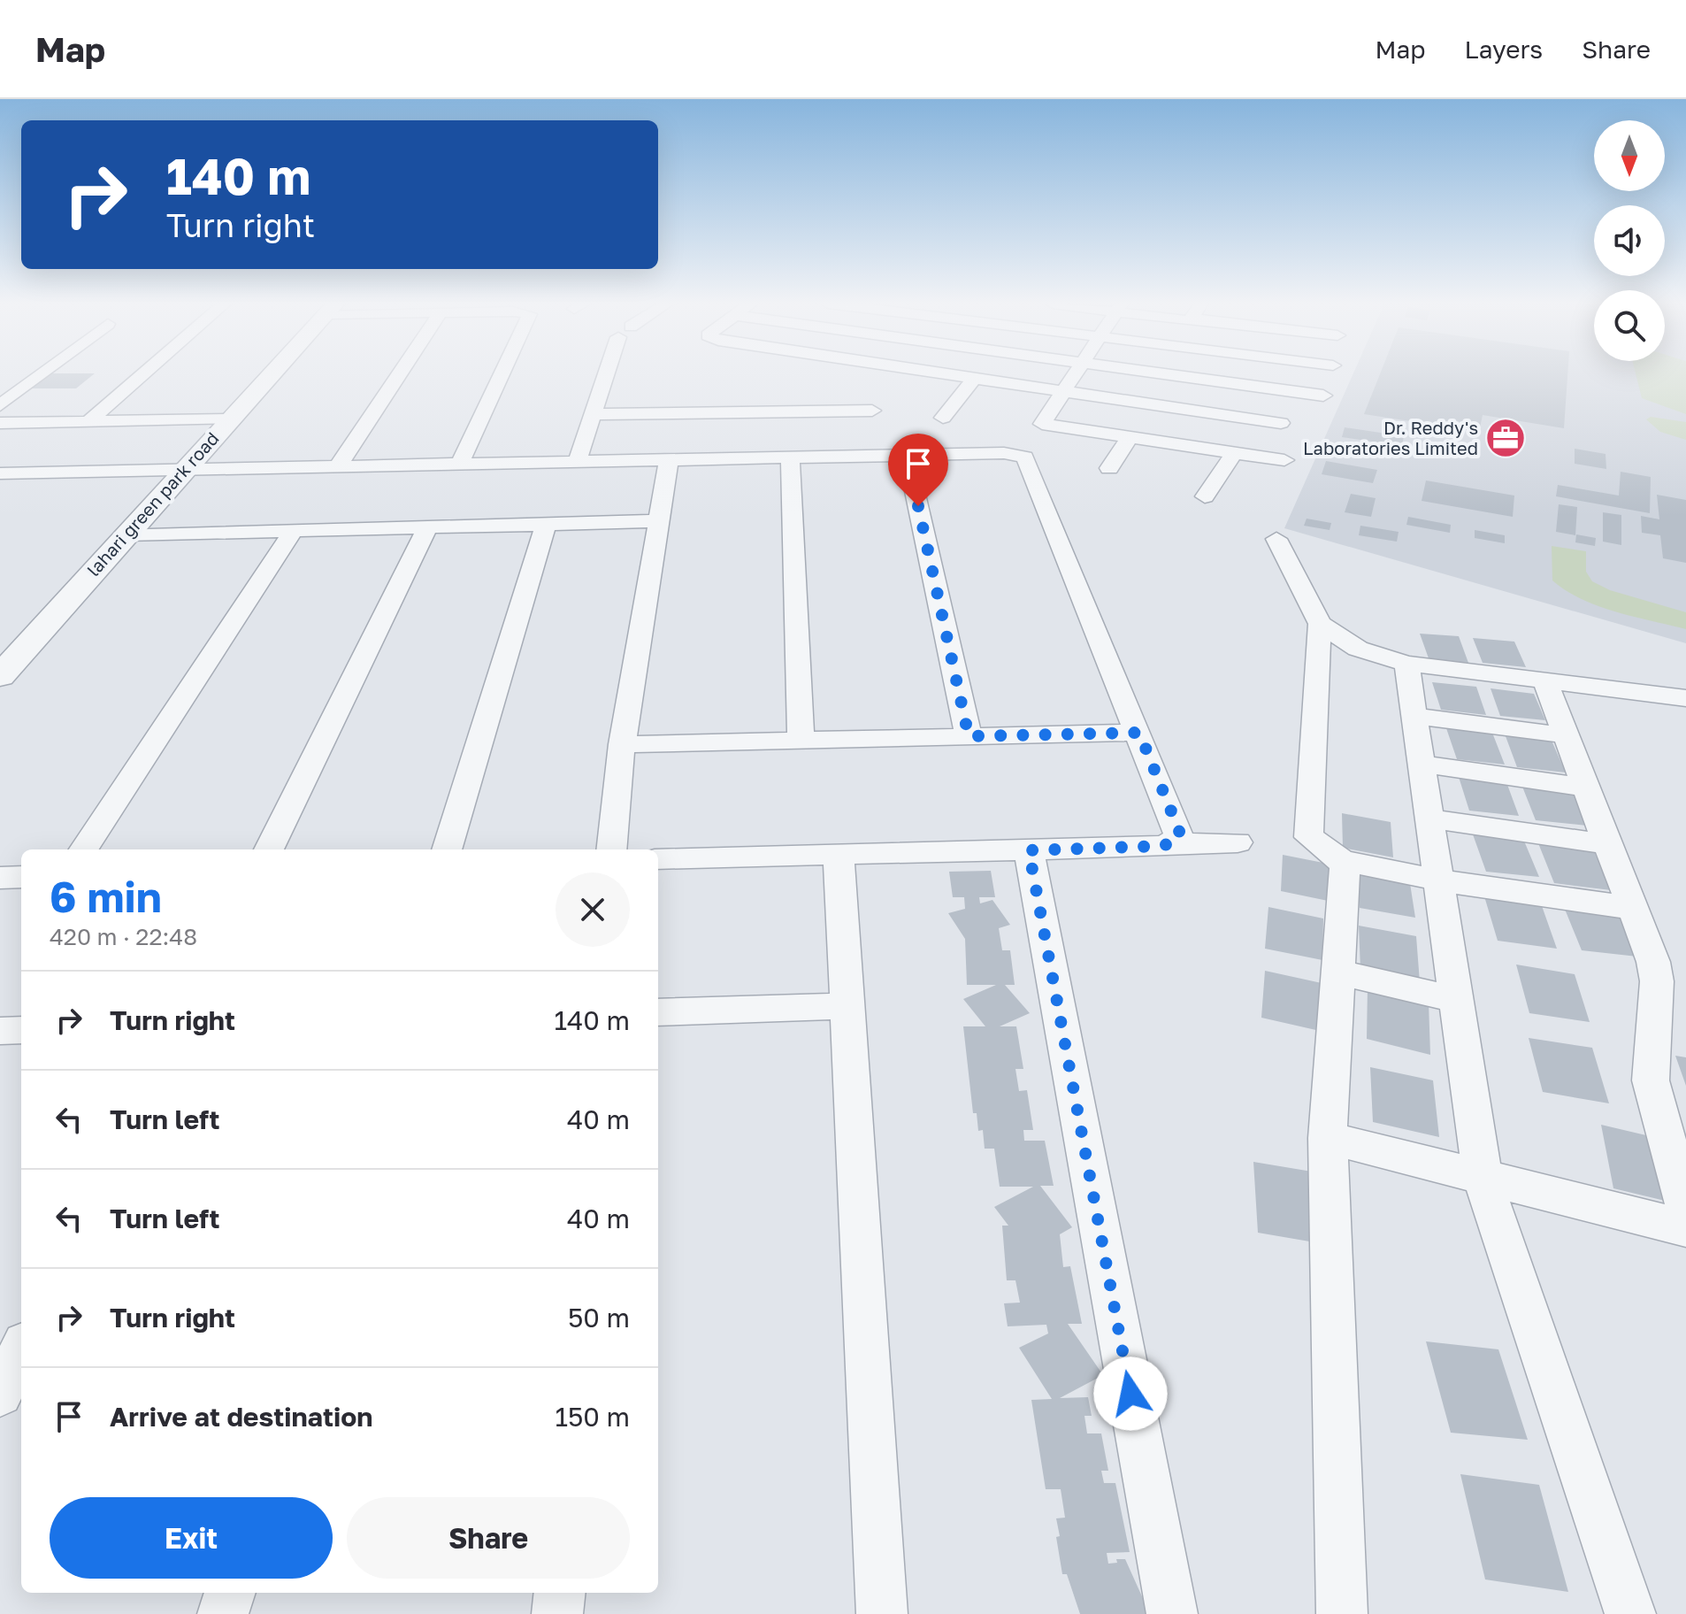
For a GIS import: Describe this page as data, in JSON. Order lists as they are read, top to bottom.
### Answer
{
  "streets": {
    "street": ["lahari green park road"]
  },
  "places": {
    "office": ["Dr. Reddy's Laboratories Limited"]
  },
  "north": "bottom",
  "page": {
    "header": "Map",
    "nav": ["Map", "Layers", "Share"],
    "turn": ["140 m", "Turn right"],
    "heading": ["6 min", "420 m · 22:48"],
    "list": [
      {
        "name": "Turn right",
        "value": "140 m"
      },
      {
        "name": "Turn left",
        "value": "40 m"
      },
      {
        "name": "Turn left",
        "value": "40 m"
      },
      {
        "name": "Turn right",
        "value": "50 m"
      },
      {
        "name": "Arrive at destination",
        "value": "150 m"
      }
    ],
    "buttons": ["Exit", "Share"]
  }
}
